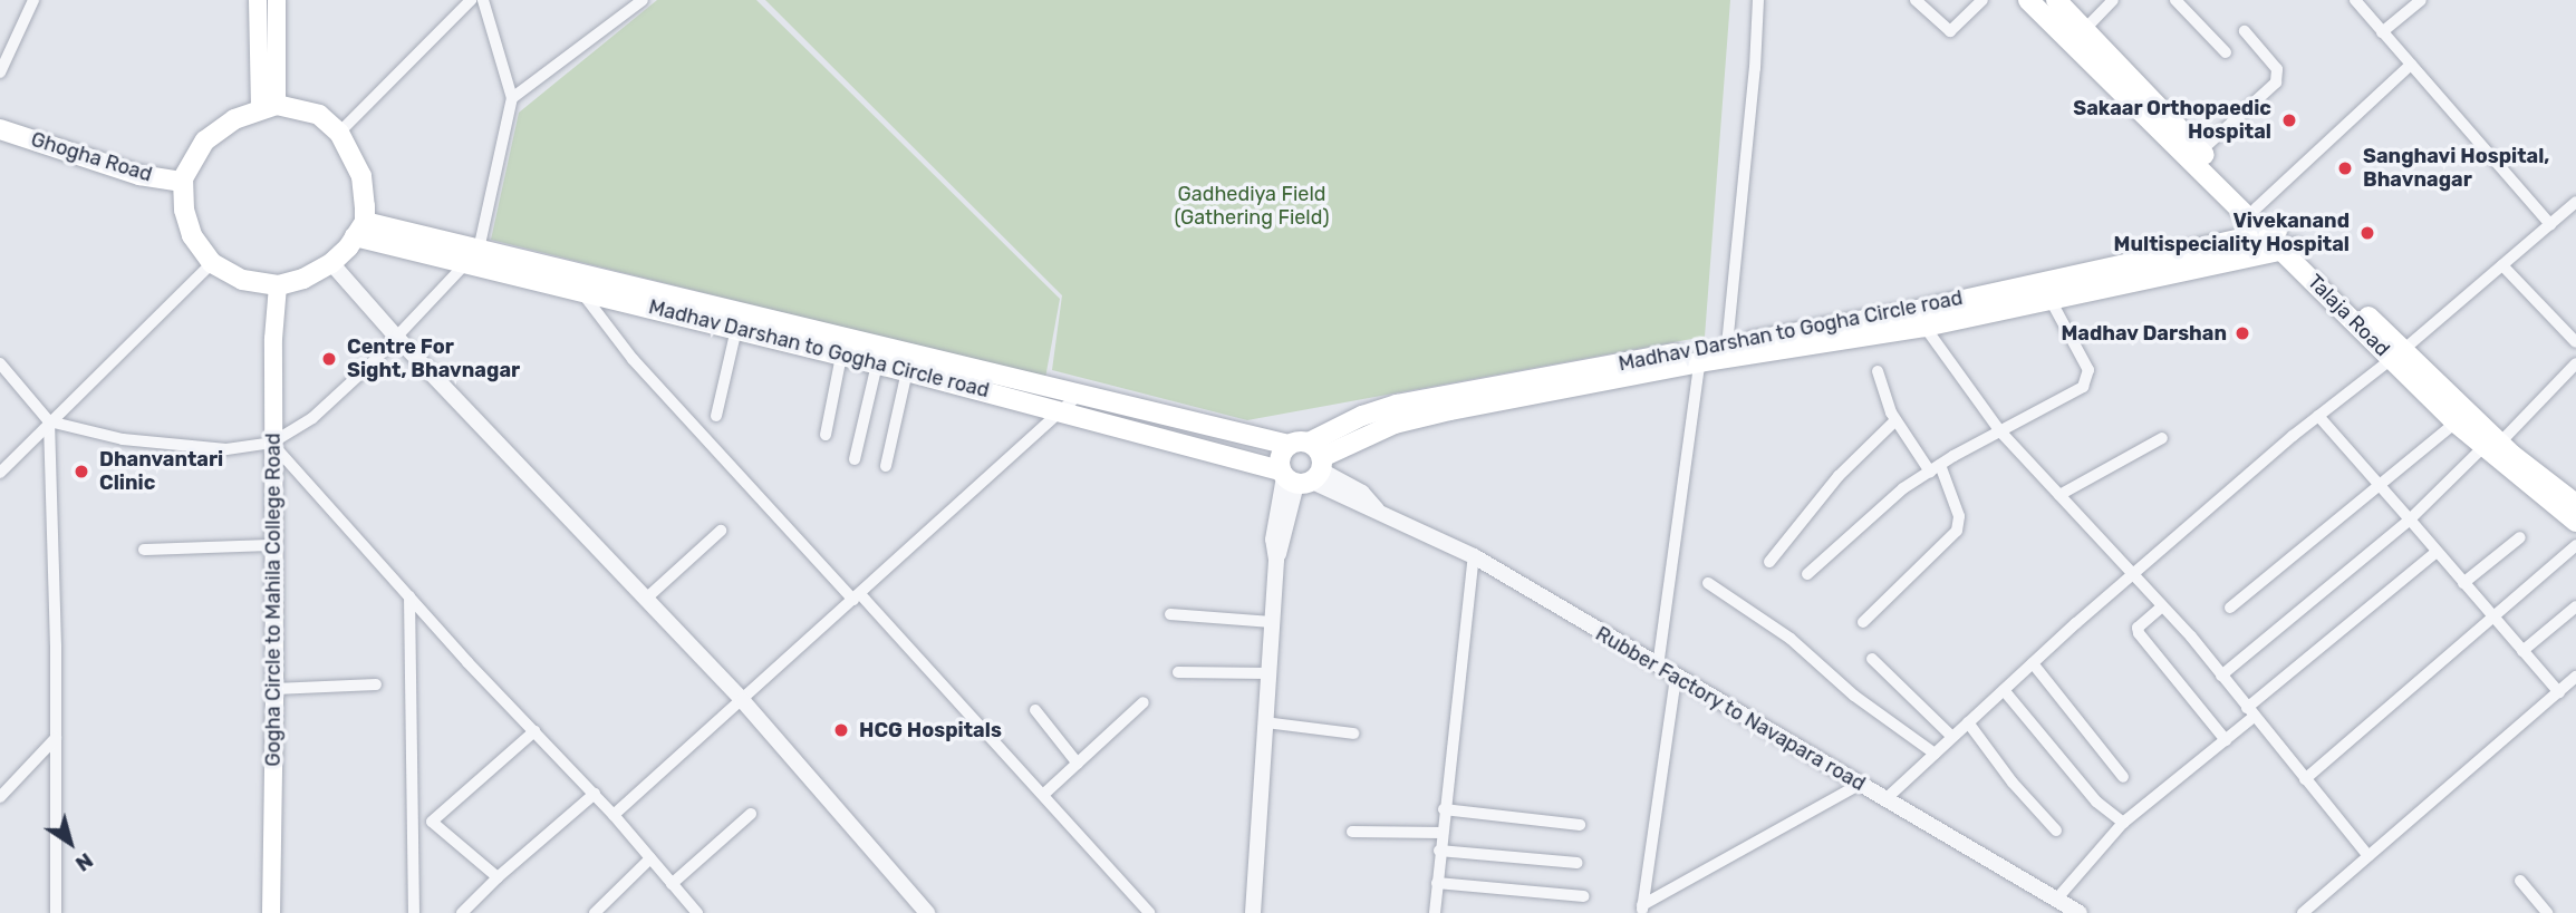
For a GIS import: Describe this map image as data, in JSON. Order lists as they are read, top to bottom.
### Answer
{
  "streets": {
    "main road": [
      "Ghogha Road",
      "Talaja Road",
      "Madhav Darshan to Gogha Circle road",
      "Gogha Circle to Mahila College Road"
    ],
    "street": ["Rubber Factory to Navapara road"]
  },
  "crossings": [
    ["Ghogha Road", "Madhav Darshan to Gogha Circle road"],
    ["Ghogha Road", "Gogha Circle to Mahila College Road"],
    ["Talaja Road", "Madhav Darshan to Gogha Circle road"],
    ["Madhav Darshan to Gogha Circle road", "Gogha Circle to Mahila College Road"],
    ["Madhav Darshan to Gogha Circle road", "Rubber Factory to Navapara road"]
  ],
  "parks": ["Gadhediya Field (Gathering Field)"],
  "places": [
    "Sakaar Orthopaedic Hospital",
    "Sanghavi Hospital, Bhavnagar",
    "Vivekanand Multispeciality Hospital",
    "Madhav Darshan",
    "Centre For Sight, Bhavnagar",
    "Dhanvantari Clinic",
    "HCG Hospitals"
  ],
  "north": "bottom right"
}
